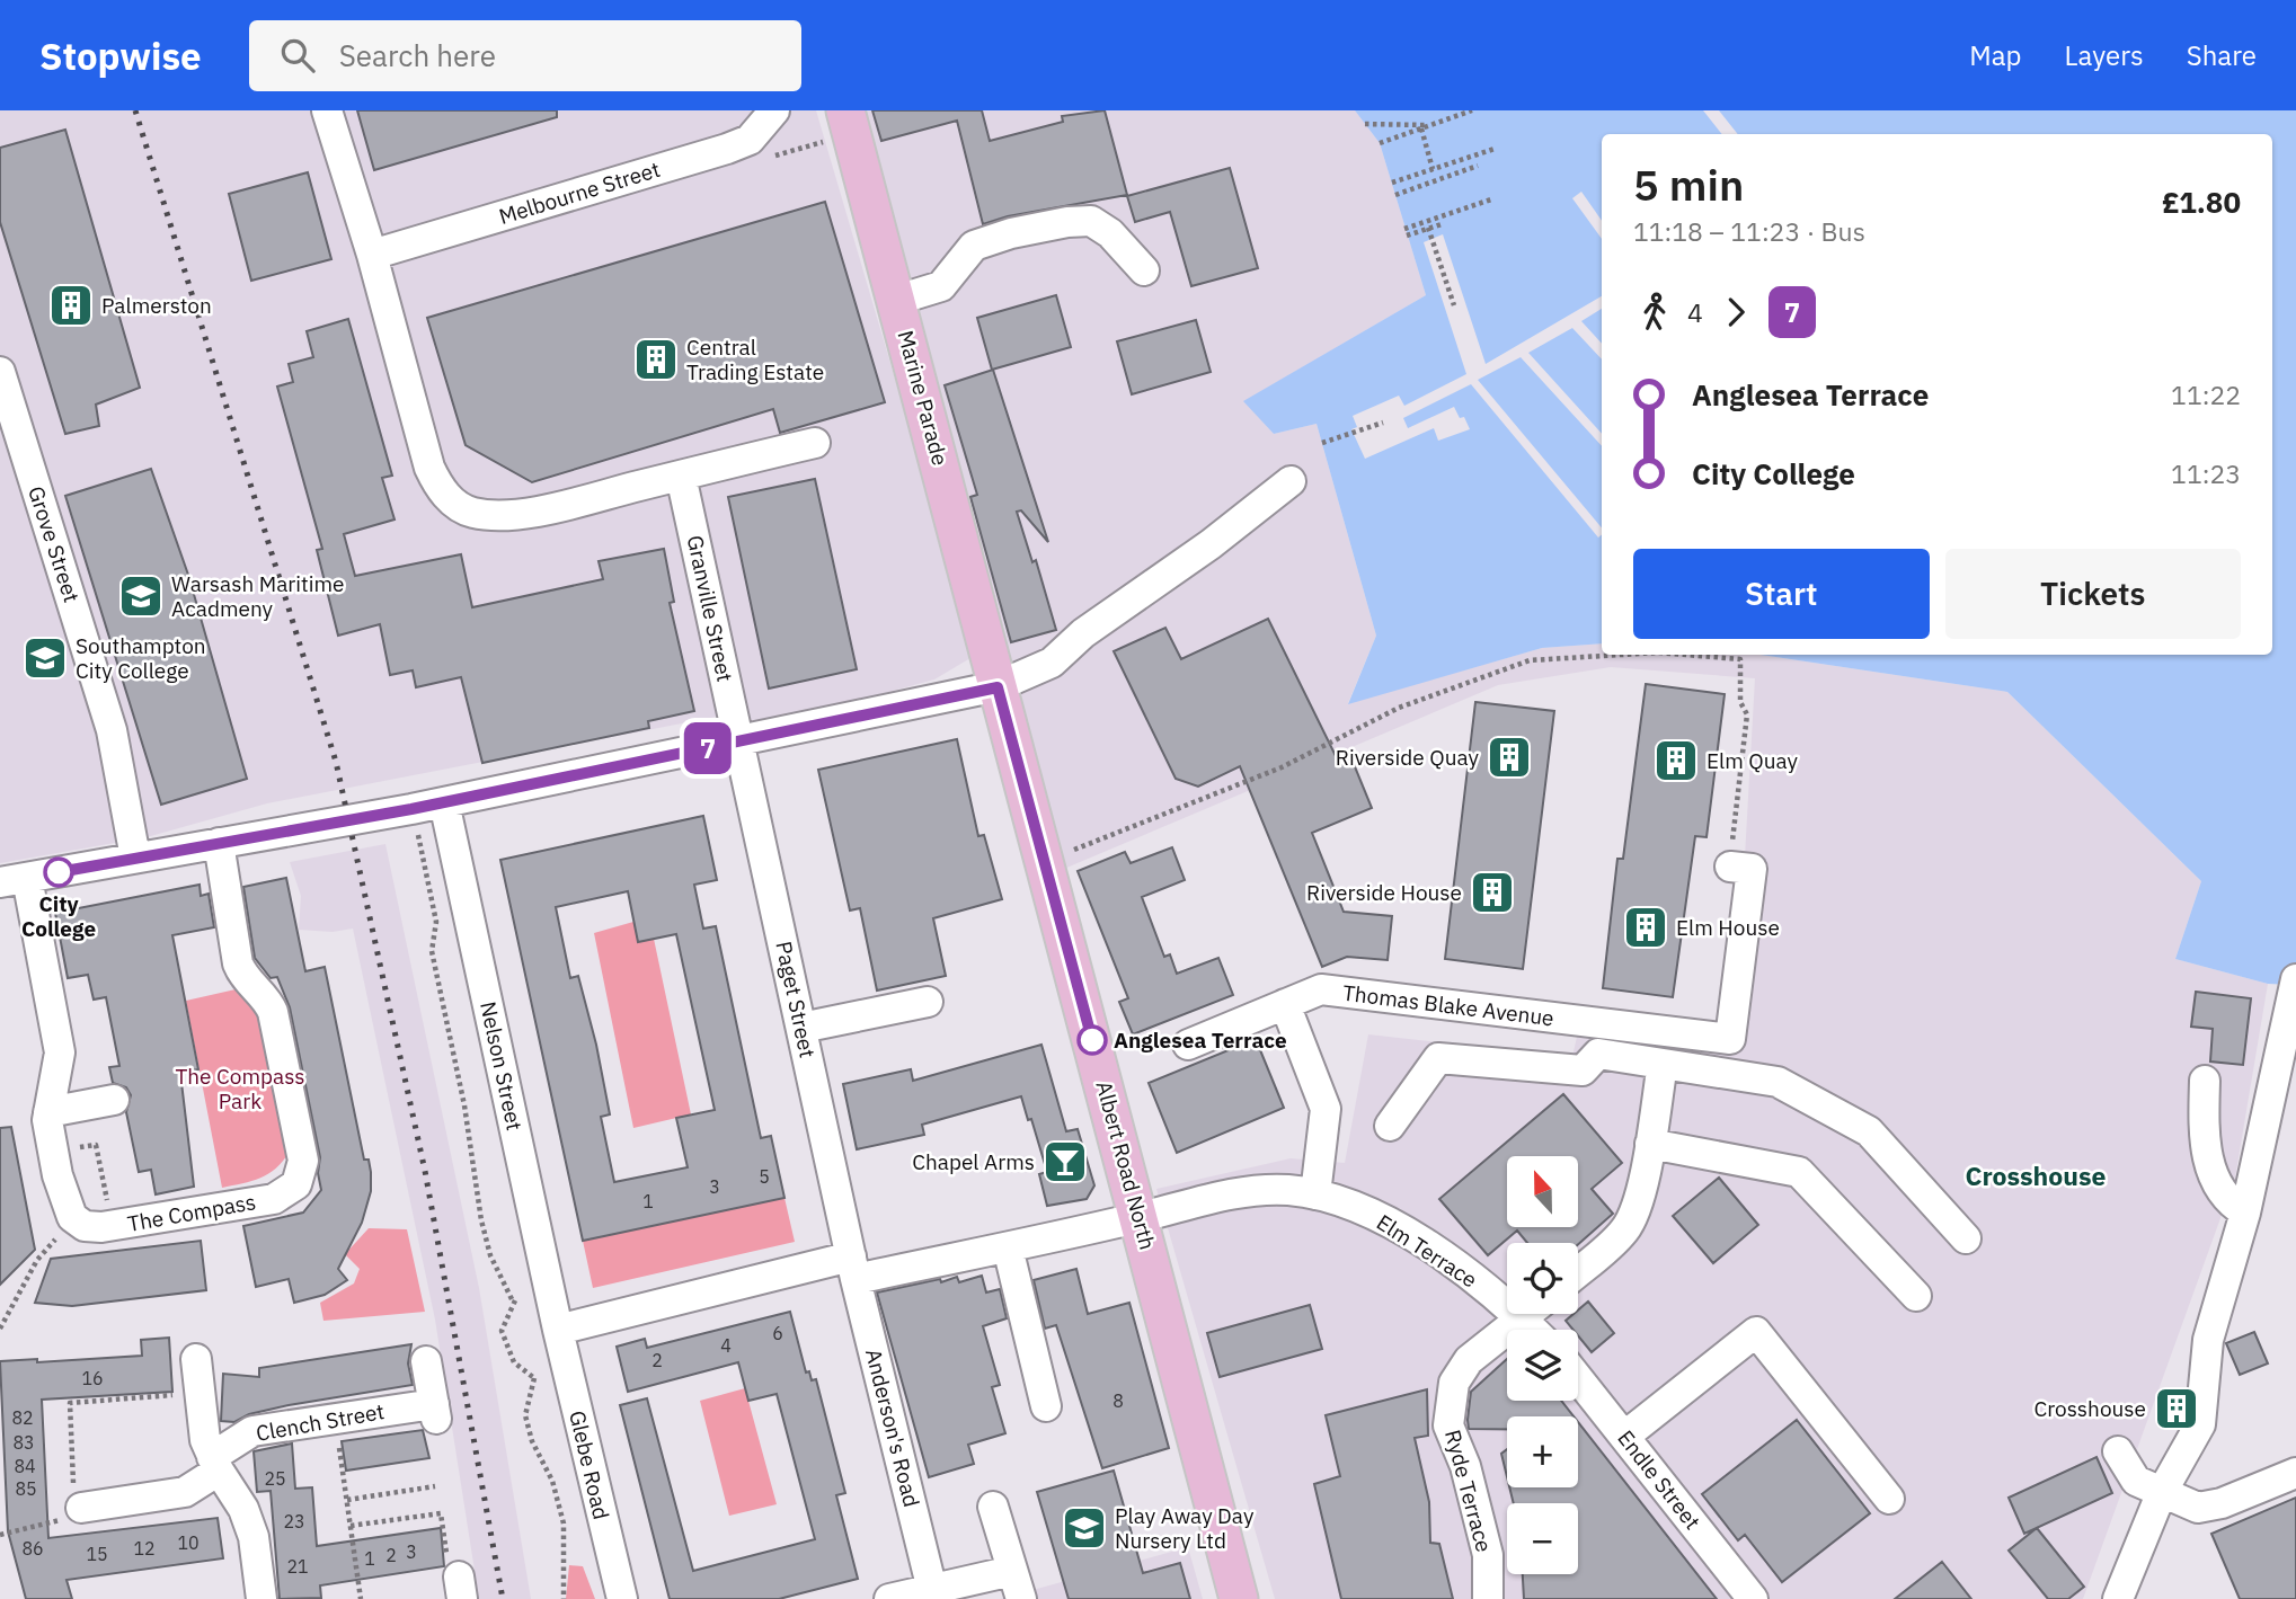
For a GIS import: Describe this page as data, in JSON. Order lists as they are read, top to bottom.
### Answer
{
  "streets": {
    "main road": ["Marine Parade", "Albert Road North"],
    "street": [
      "Melbourne Street",
      "Grove Street",
      "Granville Street",
      "Paget Street",
      "Thomas Blake Avenue",
      "Nelson Street",
      "The Compass",
      "Elm Terrace",
      "Clench Street",
      "Anderson's Road",
      "Glebe Road",
      "Endle Street",
      "Ryde Terrace"
    ]
  },
  "crossings": [
    ["Marine Parade", "Albert Road North"],
    ["Granville Street", "Paget Street"],
    ["Paget Street", "Anderson's Road"],
    ["Nelson Street", "Glebe Road"],
    ["Albert Road North", "Elm Terrace"],
    ["Elm Terrace", "Ryde Terrace"]
  ],
  "districts": ["Crosshouse"],
  "parks": ["The Compass Park"],
  "places": {
    "building": [
      "Palmerston",
      "Central Trading Estate",
      "Riverside Quay",
      "Elm Quay",
      "Riverside House",
      "Elm House",
      "Crosshouse"
    ],
    "school or university": ["Warsash Maritime Acadmeny", "Southampton City College", "Play Away Day Nursery Ltd"],
    "other": ["City College", "Anglesea Terrace"],
    "bar": ["Chapel Arms"]
  },
  "lines": ["bus line 7"],
  "house_numbers": [
    "5",
    "3",
    "1",
    "6",
    "4",
    "2",
    "16",
    "8",
    "82",
    "83",
    "84",
    "25",
    "85",
    "23",
    "10",
    "86",
    "12",
    "3",
    "15",
    "2",
    "1",
    "21"
  ],
  "north": "top",
  "page": {
    "header": "Stopwise",
    "search": "Search here",
    "nav": ["Map", "Layers", "Share"],
    "on_map": "7",
    "heading": ["5 min", "11:18 – 11:23 · Bus", "£1.80"],
    "legs": ["4", "7"],
    "list": [
      {
        "name": "Anglesea Terrace",
        "value": "11:22"
      },
      {
        "name": "City College",
        "value": "11:23"
      }
    ],
    "buttons": ["Start", "Tickets"],
    "map_buttons": ["+", "−"]
  }
}
